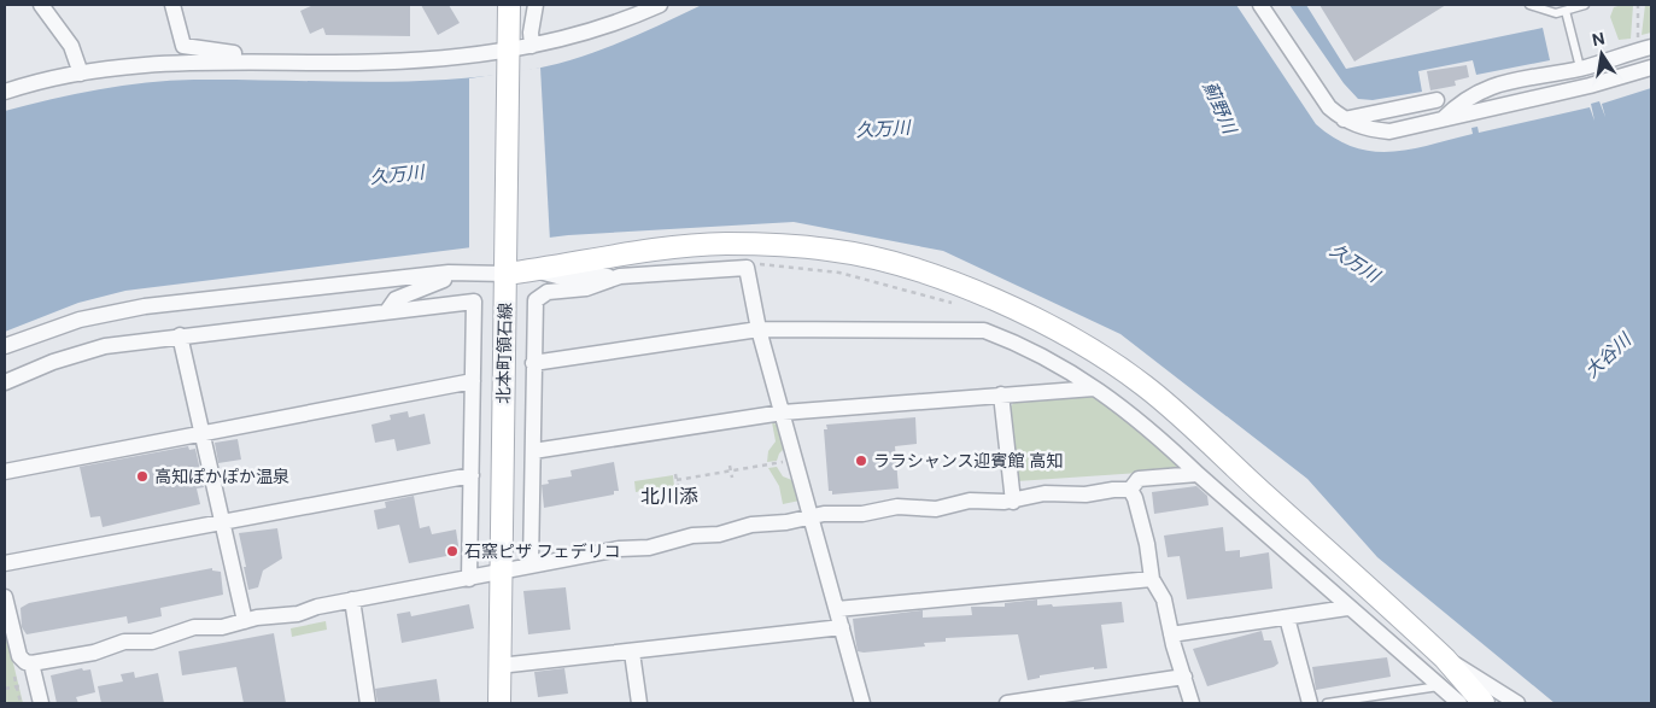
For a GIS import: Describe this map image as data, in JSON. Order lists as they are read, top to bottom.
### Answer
{
  "streets": {
    "street": ["北本町領石線"]
  },
  "districts": ["北川添"],
  "water": ["薊野川", "久万川", "大谷川"],
  "places": ["ララシャンス迎賓館 高知", "高知ぽかぽか温泉", "石窯ピザ フェデリコ"],
  "north": "top"
}
